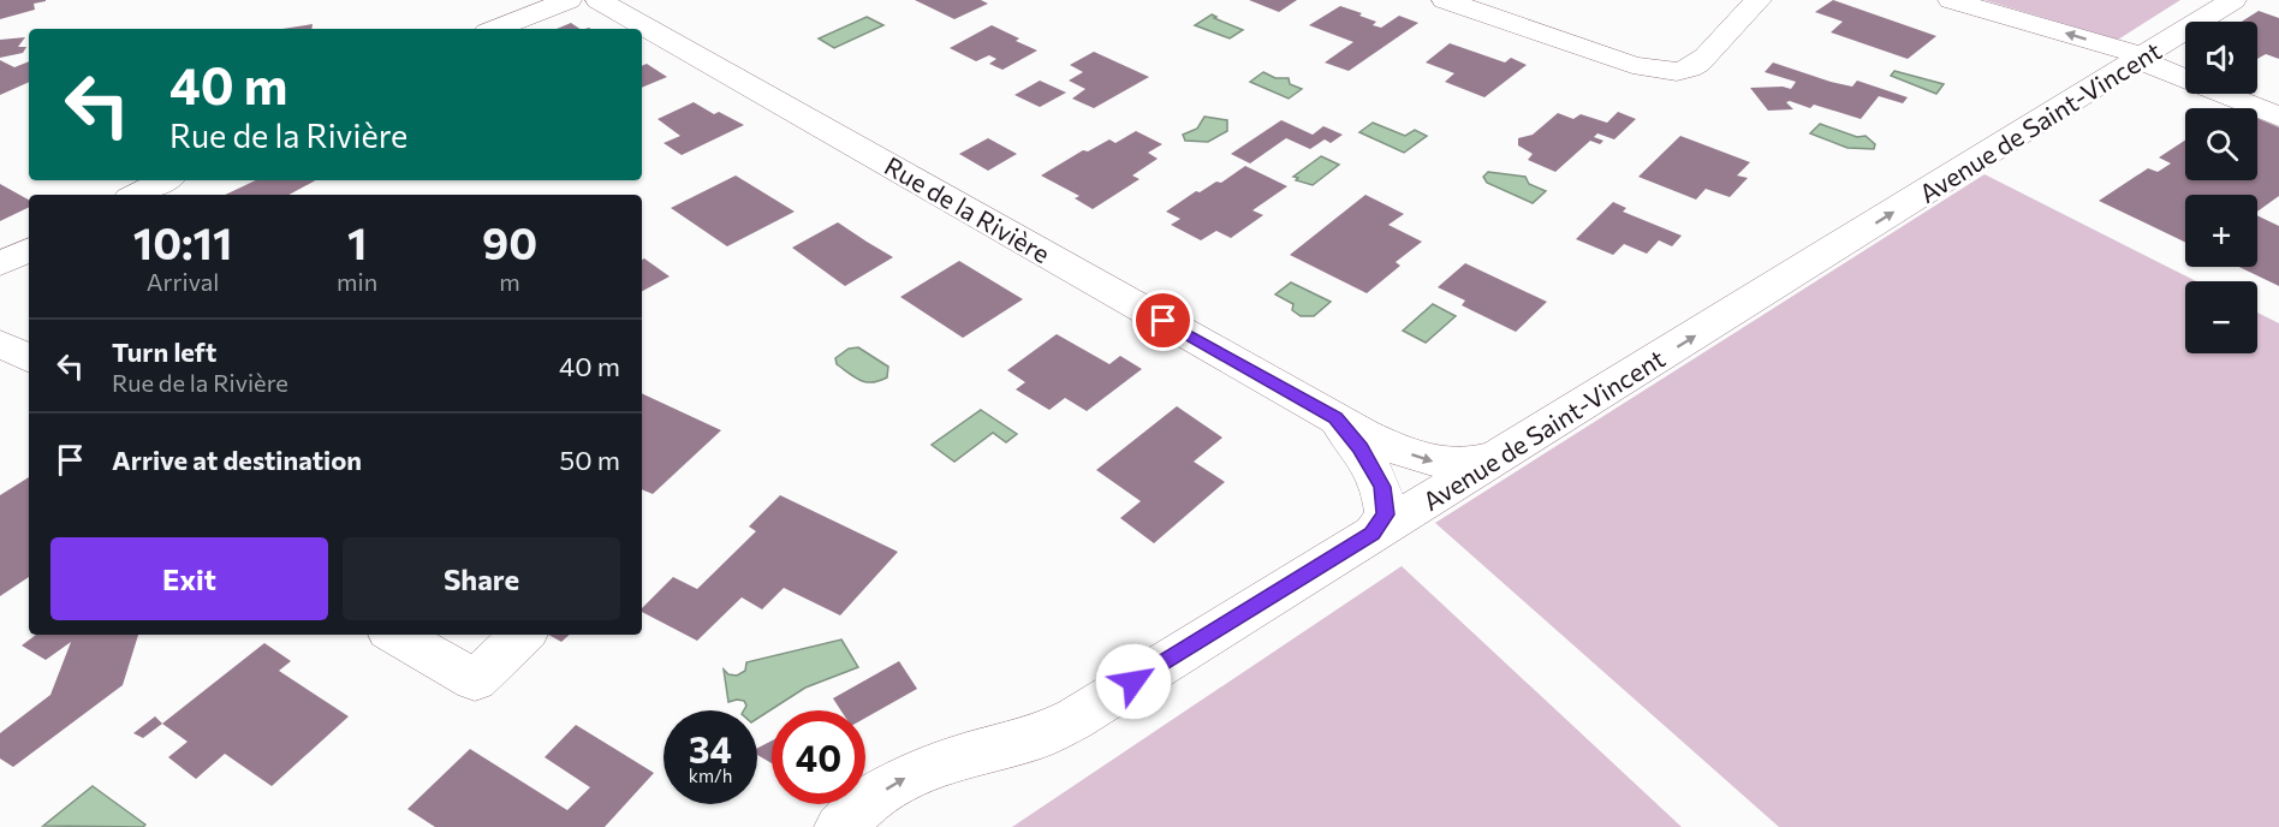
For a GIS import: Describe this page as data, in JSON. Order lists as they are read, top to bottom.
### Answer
{
  "streets": {
    "street": ["Avenue de Saint-Vincent", "Rue de la Rivière"]
  },
  "crossings": [
    ["Avenue de Saint-Vincent", "Rue de la Rivière"]
  ],
  "one_way": ["Avenue de Saint-Vincent"],
  "page": {
    "map_buttons": ["+", "−"],
    "turn": ["40 m", "Rue de la Rivière"],
    "eta": [
      "10:11",
      "Arrival",
      "1",
      "min",
      "90",
      "m"
    ],
    "list": [
      {
        "name": "Turn left",
        "note": "Rue de la Rivière",
        "value": "40 m"
      },
      {
        "name": "Arrive at destination",
        "value": "50 m"
      }
    ],
    "buttons": ["Exit", "Share"],
    "speed": "34 km/h",
    "limit": "40"
  }
}
